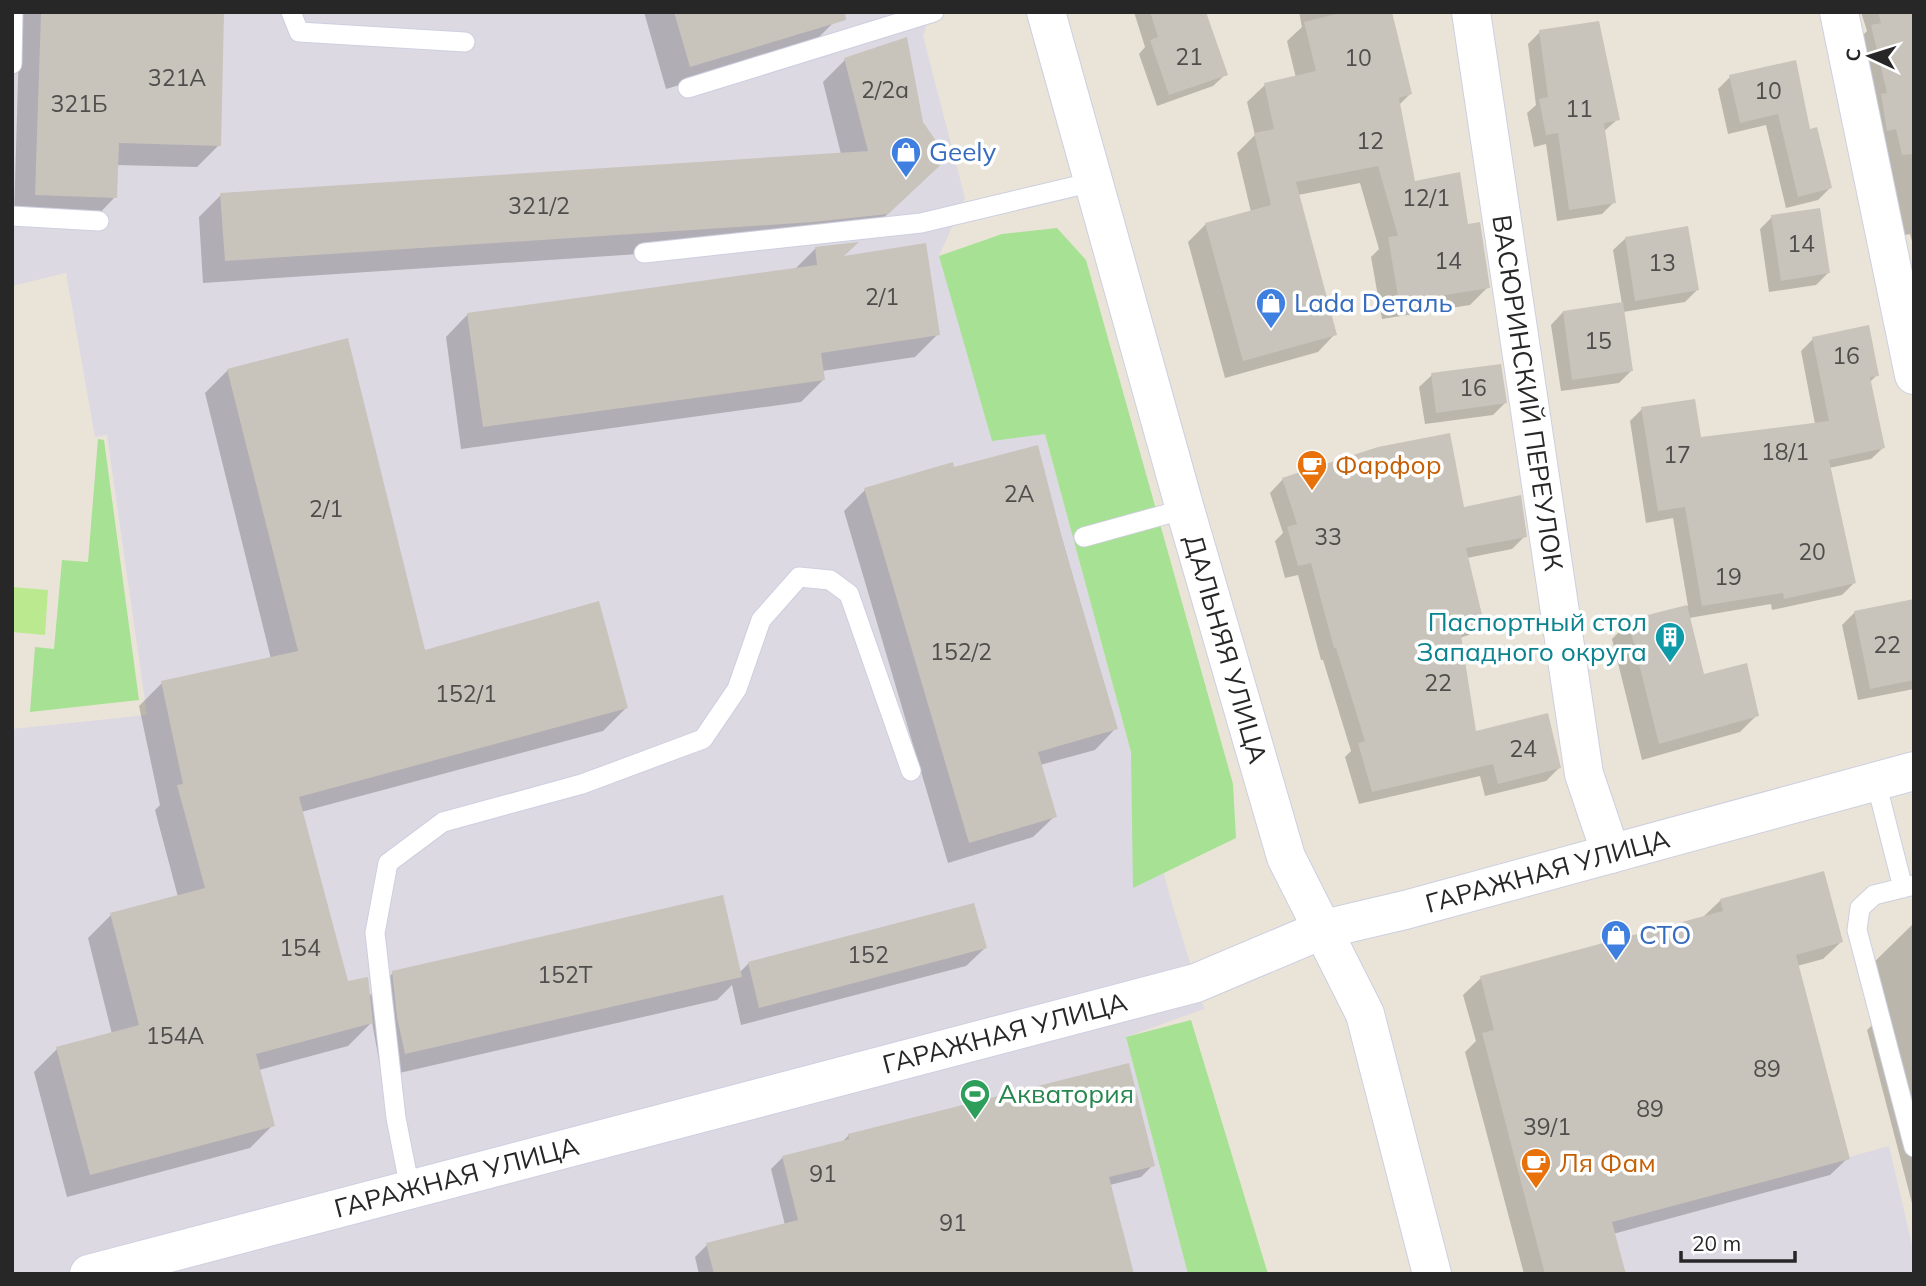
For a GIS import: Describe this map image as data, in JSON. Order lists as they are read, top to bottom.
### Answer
{
  "streets": {
    "street": ["ВАСЮРИНСКИЙ ПЕРЕУЛОК", "ДАЛЬНЯЯ УЛИЦА", "ГАРАЖНАЯ УЛИЦА"]
  },
  "crossings": [
    ["ВАСЮРИНСКИЙ ПЕРЕУЛОК", "ГАРАЖНАЯ УЛИЦА"],
    ["ДАЛЬНЯЯ УЛИЦА", "ГАРАЖНАЯ УЛИЦА"]
  ],
  "places": {
    "shop": ["Geely", "Lada Dеталь", "СТО"],
    "cafe": ["Фарфор", "Ля Фам"],
    "building": ["Паспортный стол Западного округа"],
    "sports": ["Акватория"]
  },
  "house_numbers": [
    "21",
    "10",
    "321А",
    "2/2а",
    "10",
    "321Б",
    "11",
    "12",
    "12/1",
    "321/2",
    "14",
    "14",
    "13",
    "2/1",
    "15",
    "16",
    "16",
    "18/1",
    "17",
    "2А",
    "2/1",
    "33",
    "20",
    "19",
    "22",
    "152/2",
    "22",
    "152/1",
    "24",
    "154",
    "152",
    "152Т",
    "154А",
    "89",
    "89",
    "39/1",
    "91",
    "91"
  ],
  "scale_bar": "20 m",
  "north": "left"
}
